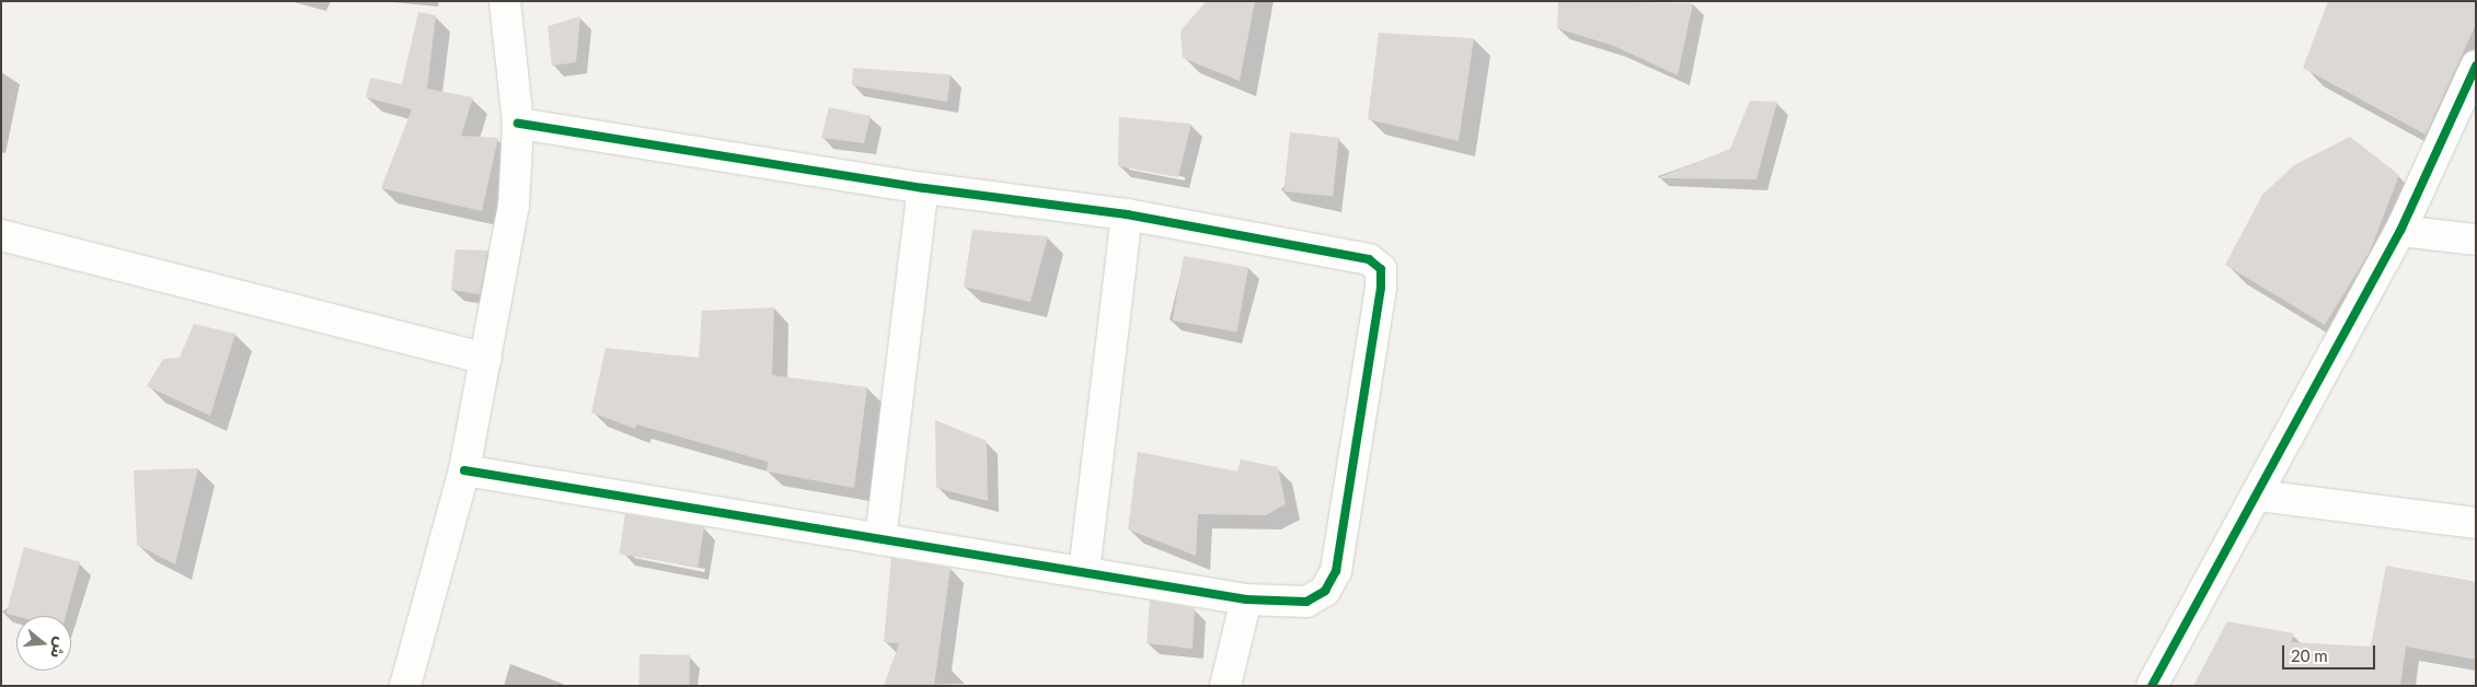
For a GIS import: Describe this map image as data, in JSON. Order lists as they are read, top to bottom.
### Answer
{
  "scale_bar": "20 m",
  "north": "right"
}
